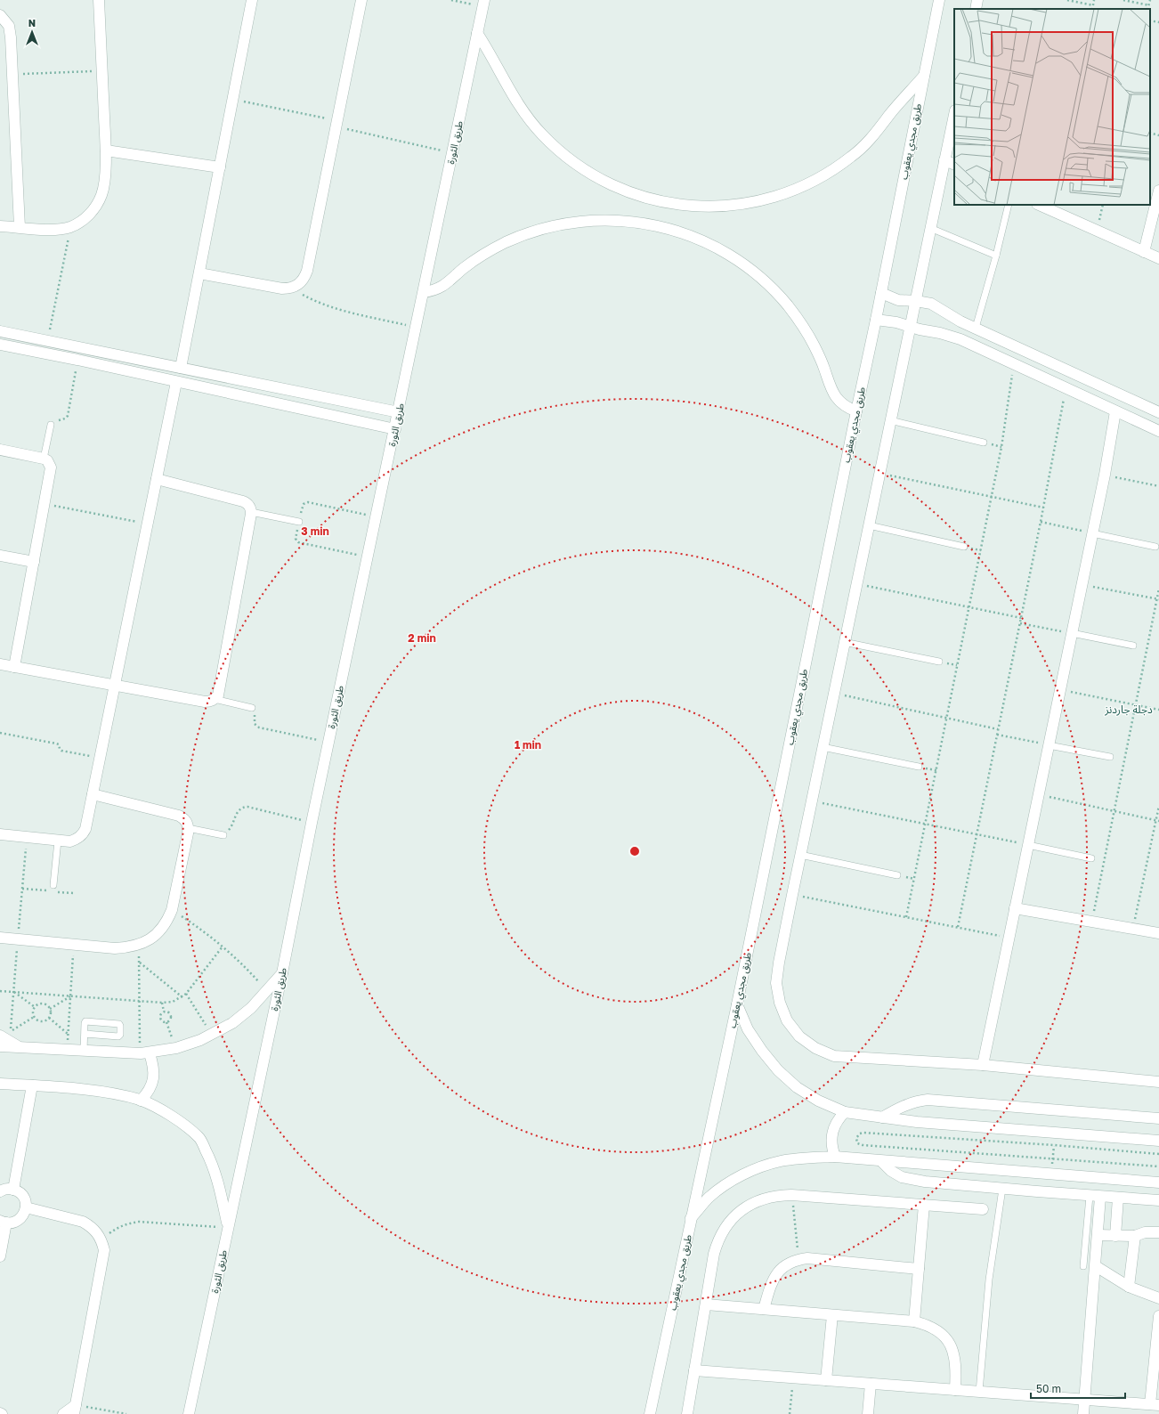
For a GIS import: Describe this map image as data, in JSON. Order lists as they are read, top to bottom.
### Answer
{
  "streets": {
    "street": ["طريق مجدي يعقوب", "طريق الثورة"]
  },
  "districts": ["دجلة جاردنز"],
  "scale_bar": "50 m",
  "north": "top",
  "rings": ["3 min", "2 min", "1 min"]
}
